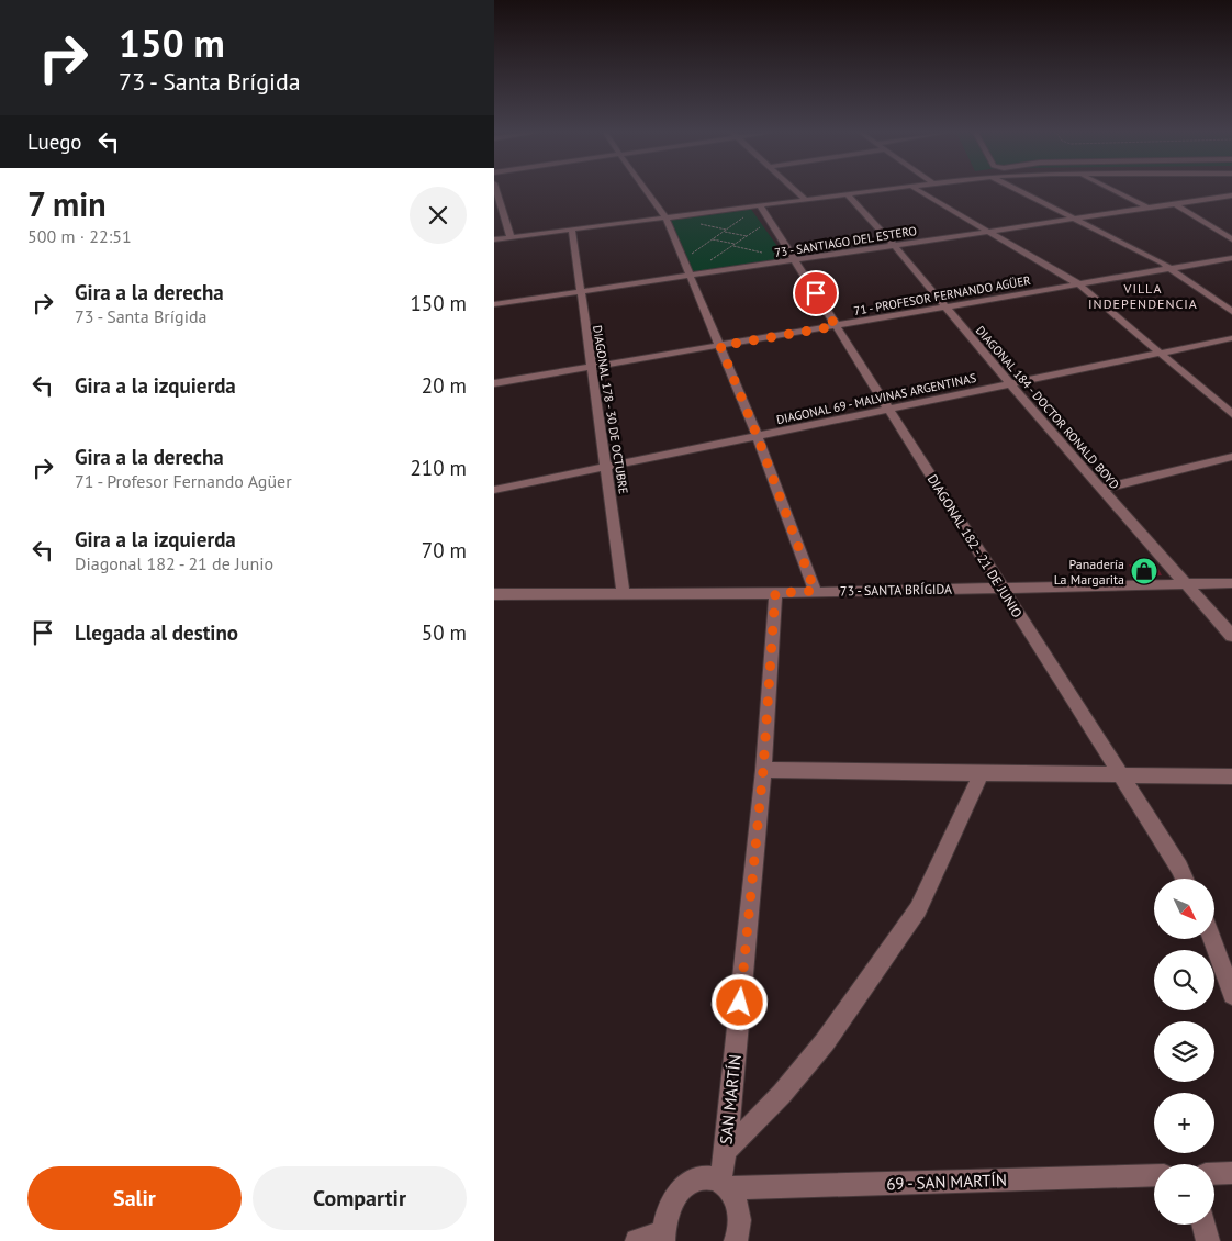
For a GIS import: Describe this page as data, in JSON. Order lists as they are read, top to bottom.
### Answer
{
  "streets": {
    "street": [
      "73 - SANTIAGO DEL ESTERO",
      "71 - PROFESOR FERNANDO AGÜER",
      "DIAGONAL 69 - MALVINAS ARGENTINAS",
      "DIAGONAL 184 - DOCTOR RONALD BOYD",
      "DIAGONAL 178 - 30 DE OCTUBRE",
      "DIAGONAL 182 - 21 DE JUNIO",
      "73 - SANTA BRÍGIDA",
      "SAN MARTÍN",
      "69 - SAN MARTÍN"
    ]
  },
  "crossings": [
    ["73 - SANTIAGO DEL ESTERO", "DIAGONAL 184 - DOCTOR RONALD BOYD"],
    ["73 - SANTIAGO DEL ESTERO", "DIAGONAL 178 - 30 DE OCTUBRE"],
    ["73 - SANTIAGO DEL ESTERO", "DIAGONAL 182 - 21 DE JUNIO"],
    ["71 - PROFESOR FERNANDO AGÜER", "DIAGONAL 184 - DOCTOR RONALD BOYD"],
    ["71 - PROFESOR FERNANDO AGÜER", "DIAGONAL 178 - 30 DE OCTUBRE"],
    ["71 - PROFESOR FERNANDO AGÜER", "DIAGONAL 182 - 21 DE JUNIO"],
    ["DIAGONAL 69 - MALVINAS ARGENTINAS", "DIAGONAL 184 - DOCTOR RONALD BOYD"],
    ["DIAGONAL 69 - MALVINAS ARGENTINAS", "DIAGONAL 178 - 30 DE OCTUBRE"],
    ["DIAGONAL 69 - MALVINAS ARGENTINAS", "DIAGONAL 182 - 21 DE JUNIO"],
    ["DIAGONAL 184 - DOCTOR RONALD BOYD", "73 - SANTA BRÍGIDA"],
    ["DIAGONAL 178 - 30 DE OCTUBRE", "73 - SANTA BRÍGIDA"],
    ["DIAGONAL 182 - 21 DE JUNIO", "73 - SANTA BRÍGIDA"],
    ["73 - SANTA BRÍGIDA", "SAN MARTÍN"],
    ["SAN MARTÍN", "69 - SAN MARTÍN"]
  ],
  "districts": ["VILLA INDEPENDENCIA"],
  "places": {
    "shop": ["Panadería La Margarita"]
  },
  "north": "bottom right",
  "page": {
    "turn": ["150 m", "73 - Santa Brígida"],
    "then": "Luego",
    "heading": ["7 min", "500 m · 22:51"],
    "list": [
      {
        "name": "Gira a la derecha",
        "note": "73 - Santa Brígida",
        "value": "150 m"
      },
      {
        "name": "Gira a la izquierda",
        "value": "20 m"
      },
      {
        "name": "Gira a la derecha",
        "note": "71 - Profesor Fernando Agüer",
        "value": "210 m"
      },
      {
        "name": "Gira a la izquierda",
        "note": "Diagonal 182 - 21 de Junio",
        "value": "70 m"
      },
      {
        "name": "Llegada al destino",
        "value": "50 m"
      }
    ],
    "map_buttons": ["+", "−"],
    "buttons": ["Salir", "Compartir"]
  }
}
